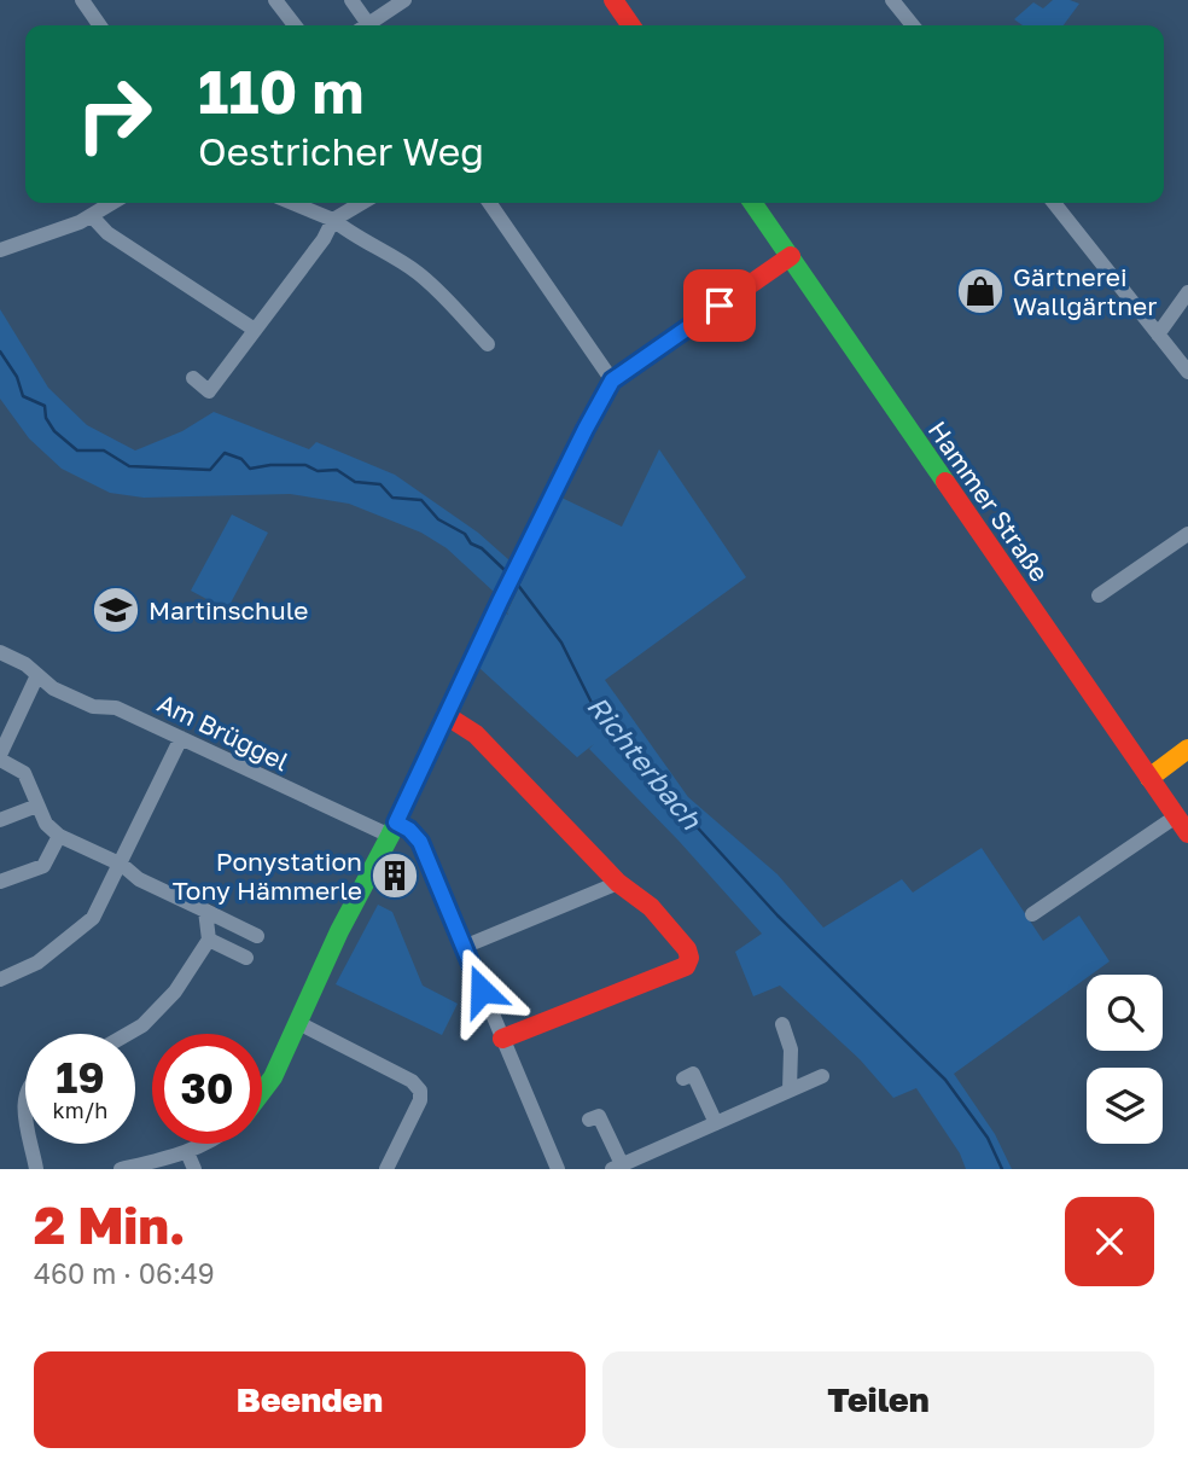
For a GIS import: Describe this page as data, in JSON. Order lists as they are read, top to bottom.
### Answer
{
  "streets": {
    "street": ["Hammer Straße", "Am Brüggel"]
  },
  "water": ["Richterbach"],
  "places": {
    "shop": ["Gärtnerei Wallgärtner"],
    "school or university": ["Martinschule"],
    "building": ["Ponystation Tony Hämmerle"]
  },
  "page": {
    "turn": ["110 m", "Oestricher Weg"],
    "speed": "19 km/h",
    "limit": "30",
    "heading": ["2 Min.", "460 m · 06:49"],
    "buttons": ["Beenden", "Teilen"]
  }
}
